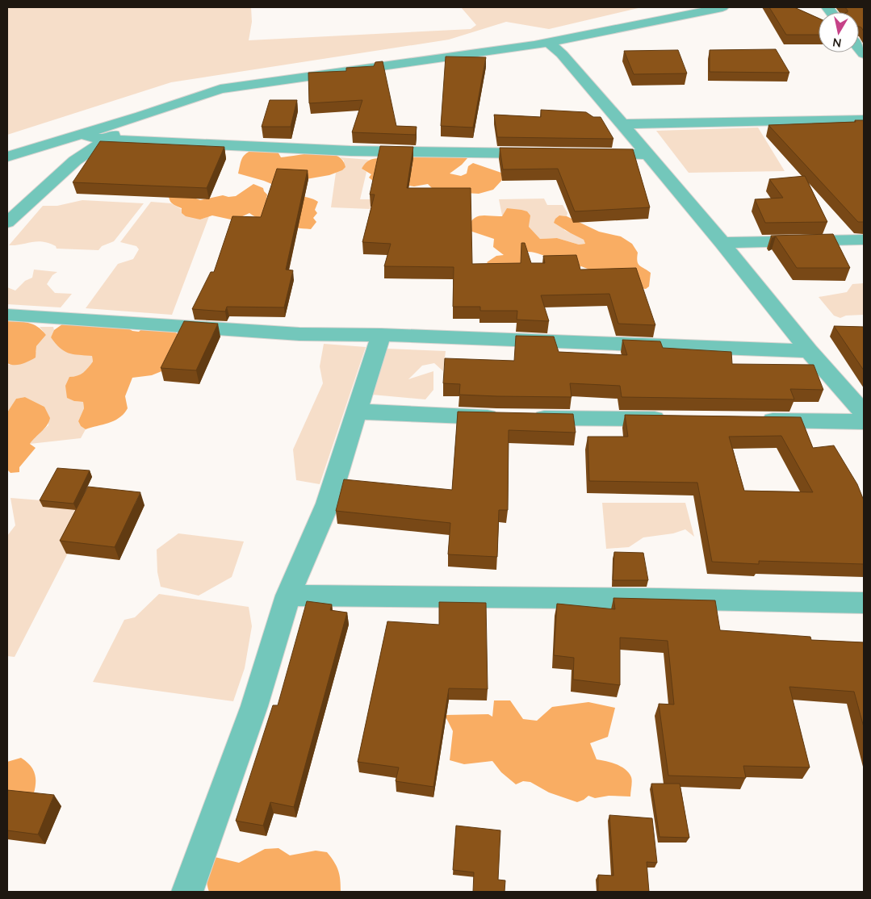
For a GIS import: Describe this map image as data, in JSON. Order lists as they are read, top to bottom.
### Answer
{
  "north": "bottom"
}
